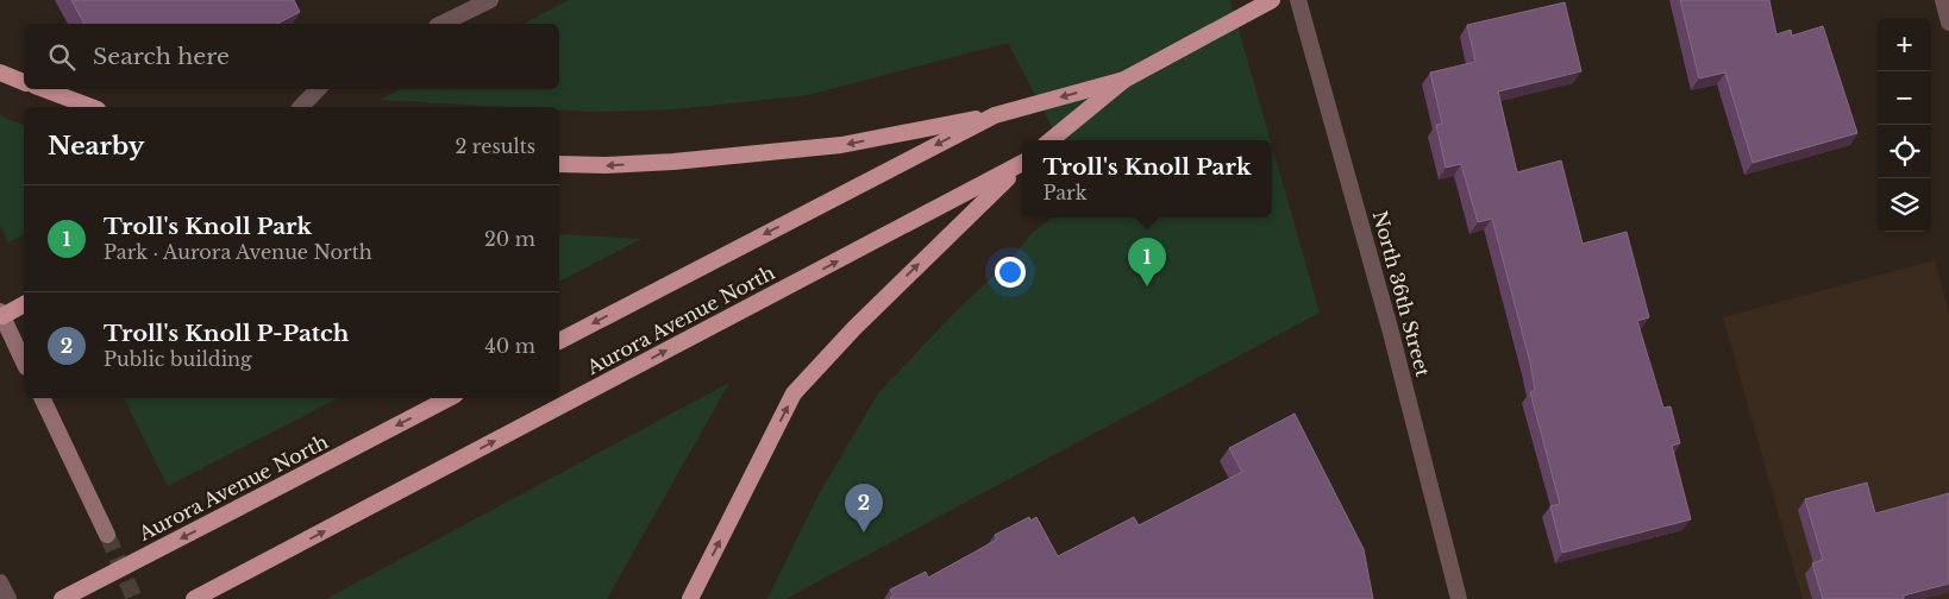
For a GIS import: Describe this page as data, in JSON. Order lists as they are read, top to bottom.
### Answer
{
  "streets": {
    "highway": ["Aurora Avenue North"],
    "street": ["North 36th Street"]
  },
  "page": {
    "map_buttons": ["+", "−"],
    "search": "Search here",
    "heading": ["Nearby", "2 results"],
    "popup": ["Troll's Knoll Park", "Park"],
    "list": [
      {
        "mark": "1",
        "name": "Troll's Knoll Park",
        "note": "Park · Aurora Avenue North",
        "value": "20 m"
      },
      {
        "mark": "2",
        "name": "Troll's Knoll P-Patch",
        "note": "Public building",
        "value": "40 m"
      }
    ],
    "pins": ["1", "2"]
  }
}
